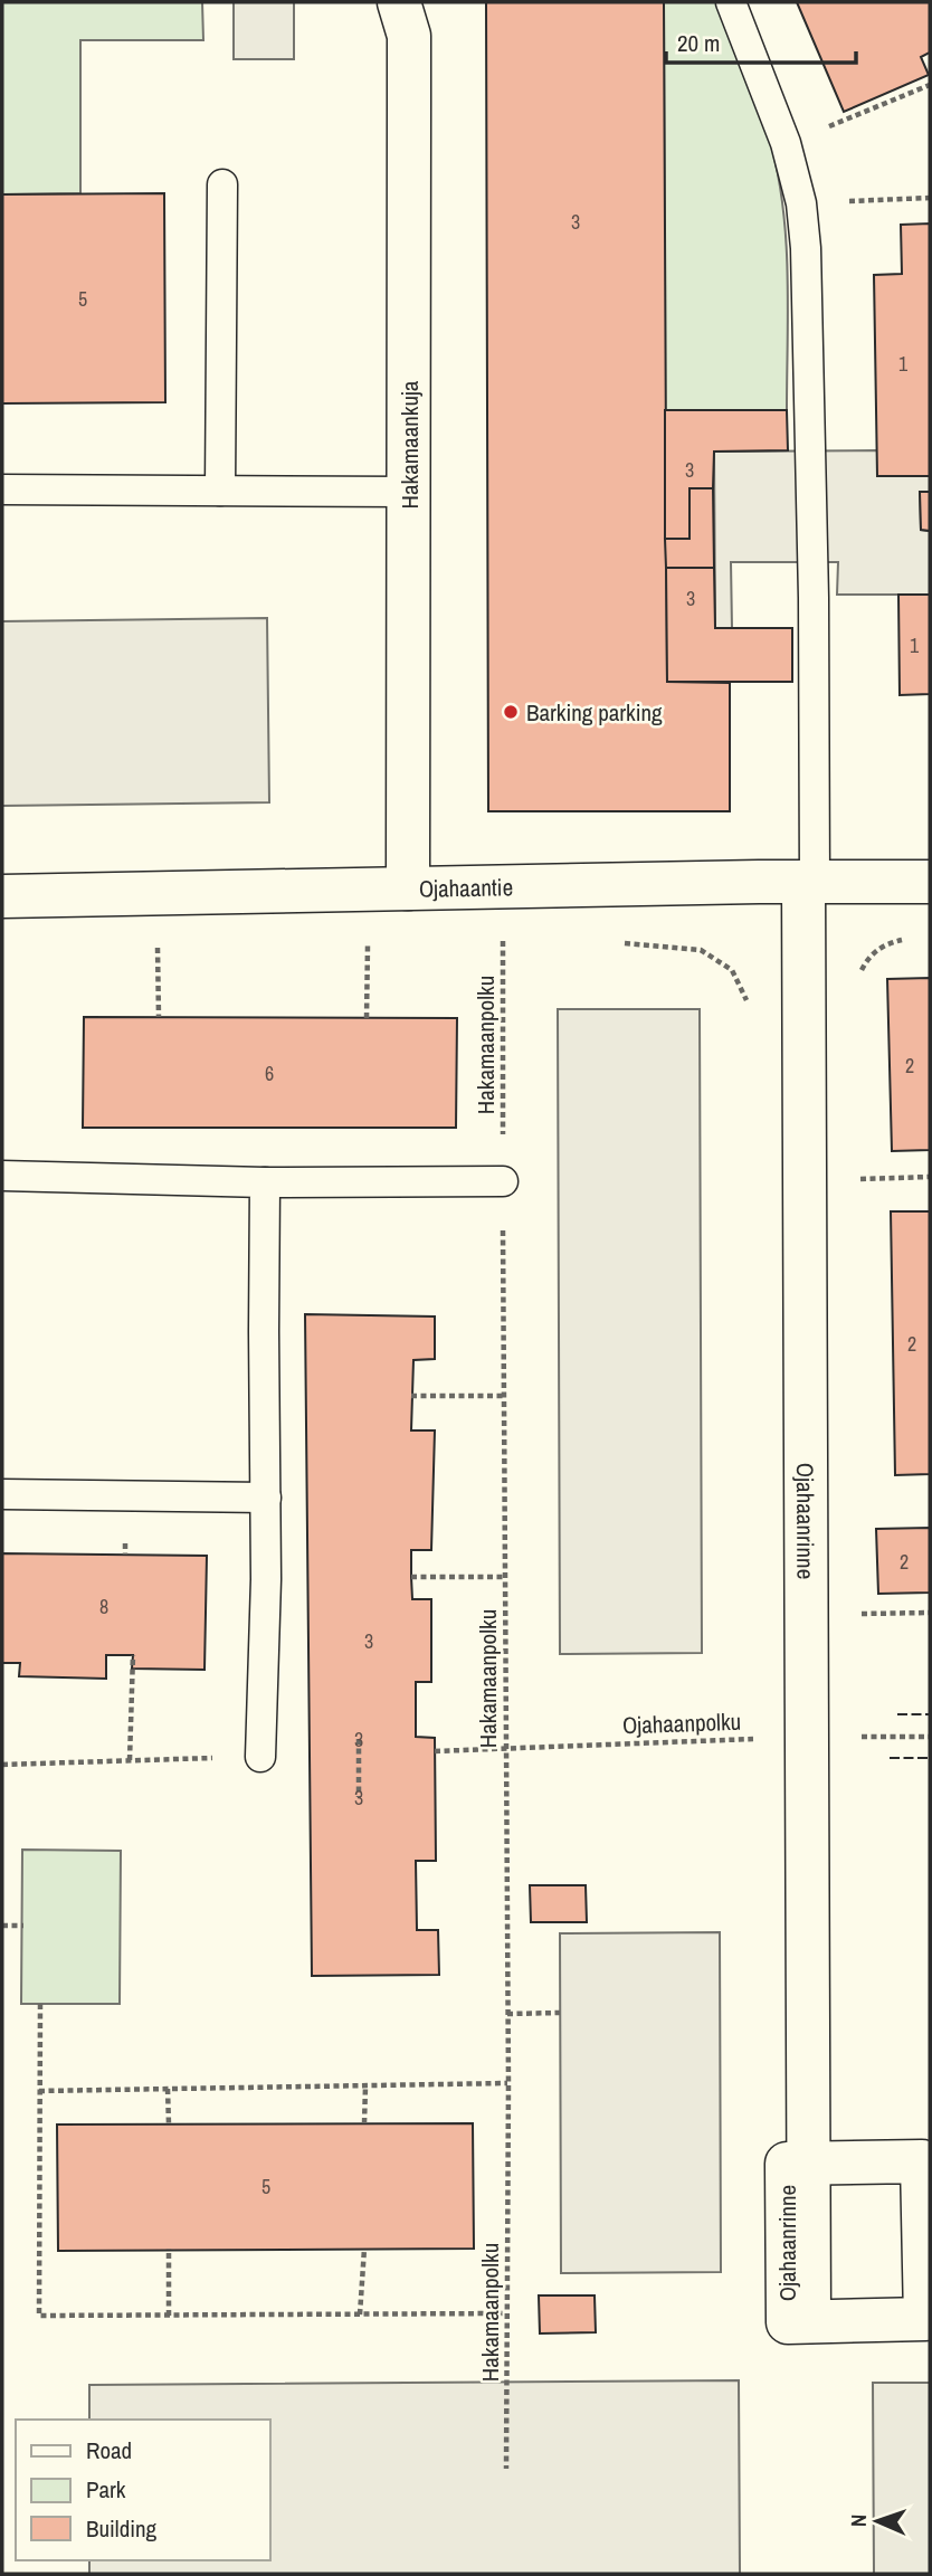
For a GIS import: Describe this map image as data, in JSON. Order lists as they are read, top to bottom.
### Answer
{
  "streets": {
    "street": ["Hakamaankuja", "Ojahaantie", "Ojahaanrinne"],
    "path": ["Hakamaanpolku", "Ojahaanpolku"]
  },
  "crossings": [
    ["Hakamaankuja", "Ojahaantie"],
    ["Ojahaantie", "Hakamaanpolku"],
    ["Ojahaantie", "Ojahaanrinne"],
    ["Hakamaanpolku", "Ojahaanpolku"],
    ["Ojahaanrinne", "Ojahaanpolku"]
  ],
  "places": ["Barking parking"],
  "house_numbers": [
    "3",
    "5",
    "1",
    "3",
    "3",
    "1",
    "2",
    "6",
    "2",
    "2",
    "8",
    "3",
    "3",
    "3",
    "5"
  ],
  "legend": ["Road", "Park", "Building"],
  "scale_bar": "20 m",
  "north": "left"
}
